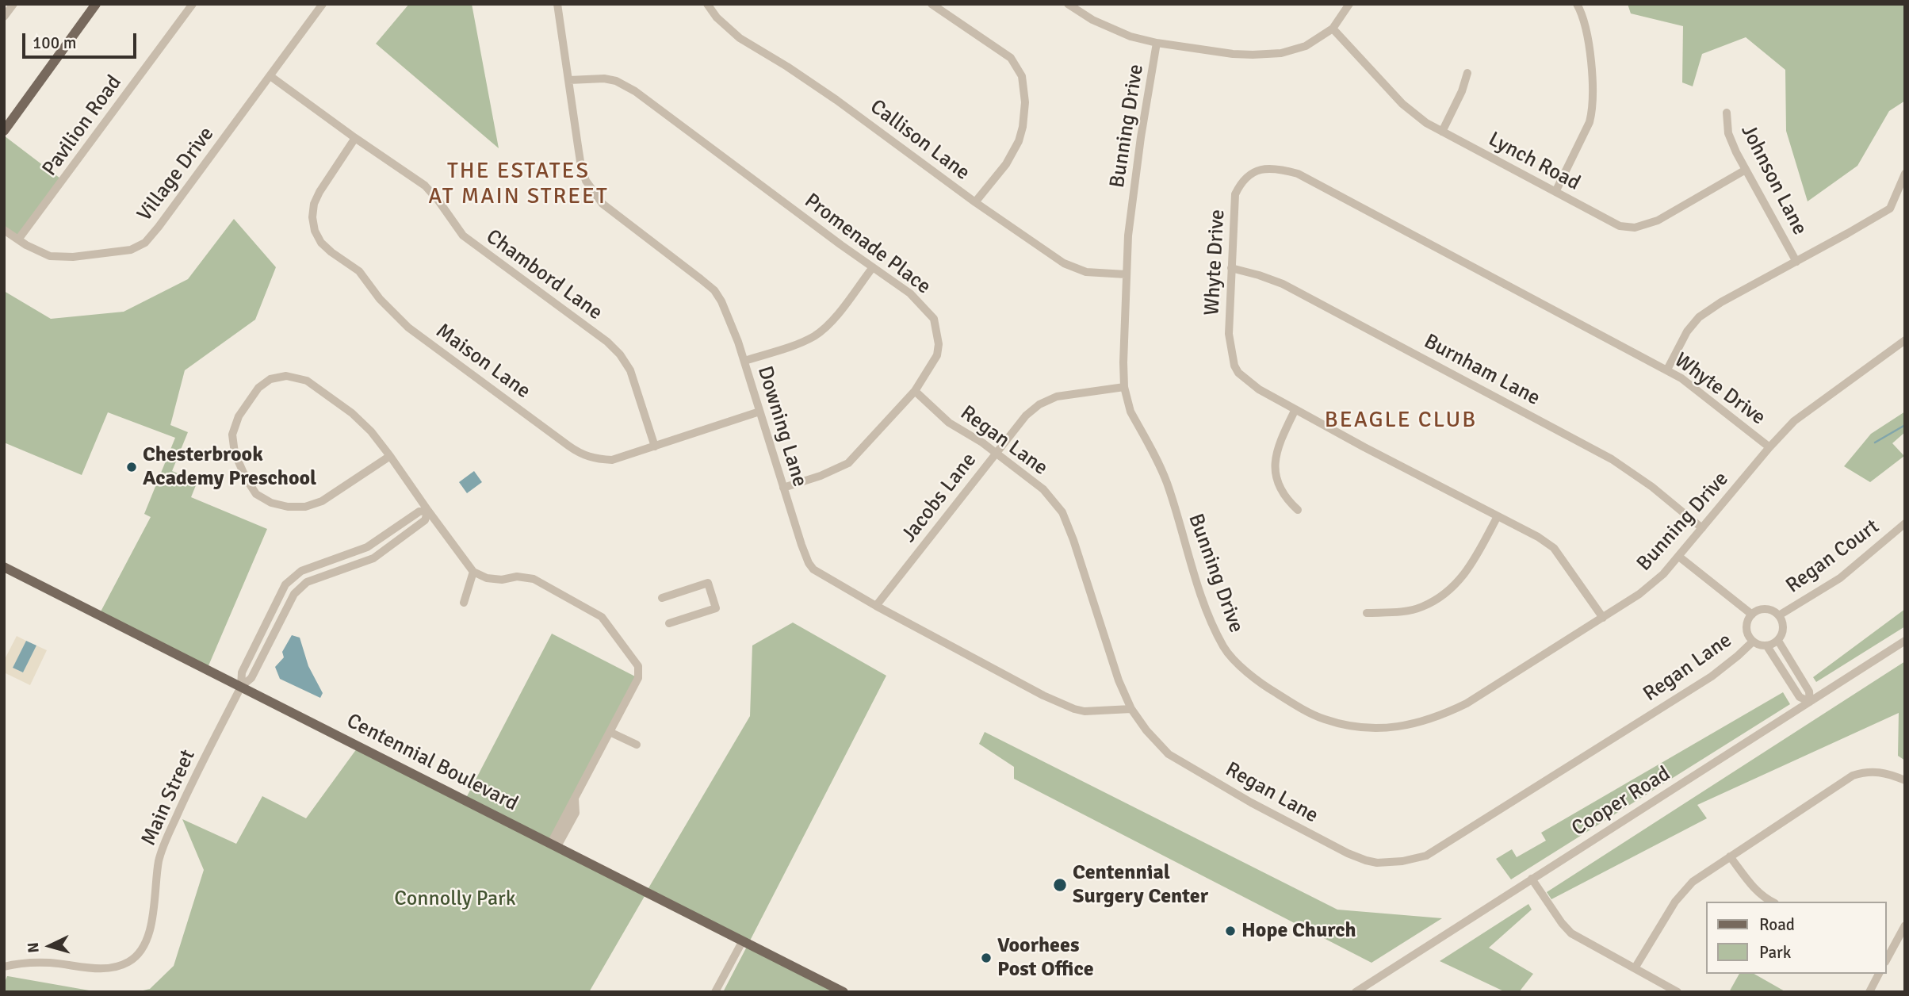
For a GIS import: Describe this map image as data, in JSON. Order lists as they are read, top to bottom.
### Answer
{
  "streets": {
    "main road": ["Centennial Boulevard"],
    "street": [
      "Pavilion Road",
      "Bunning Drive",
      "Callison Lane",
      "Lynch Road",
      "Village Drive",
      "Johnson Lane",
      "Promenade Place",
      "Whyte Drive",
      "Chambord Lane",
      "Maison Lane",
      "Burnham Lane",
      "Downing Lane",
      "Regan Lane",
      "Jacobs Lane",
      "Regan Court",
      "Main Street",
      "Cooper Road"
    ]
  },
  "crossings": [
    ["Pavilion Road", "Village Drive"],
    ["Bunning Drive", "Callison Lane"],
    ["Bunning Drive", "Whyte Drive"],
    ["Bunning Drive", "Burnham Lane"],
    ["Bunning Drive", "Jacobs Lane"],
    ["Lynch Road", "Johnson Lane"],
    ["Village Drive", "Chambord Lane"],
    ["Promenade Place", "Downing Lane"],
    ["Promenade Place", "Regan Lane"],
    ["Whyte Drive", "Burnham Lane"],
    ["Chambord Lane", "Maison Lane"],
    ["Maison Lane", "Downing Lane"],
    ["Downing Lane", "Regan Lane"],
    ["Downing Lane", "Jacobs Lane"],
    ["Regan Lane", "Jacobs Lane"],
    ["Regan Lane", "Regan Court"],
    ["Centennial Boulevard", "Main Street"]
  ],
  "districts": ["THE ESTATES AT MAIN STREET", "BEAGLE CLUB"],
  "parks": ["Connolly Park"],
  "places": [
    "Chesterbrook Academy Preschool",
    "Centennial Surgery Center",
    "Hope Church",
    "Voorhees Post Office"
  ],
  "legend": ["Road", "Park"],
  "scale_bar": "100 m",
  "north": "left"
}
